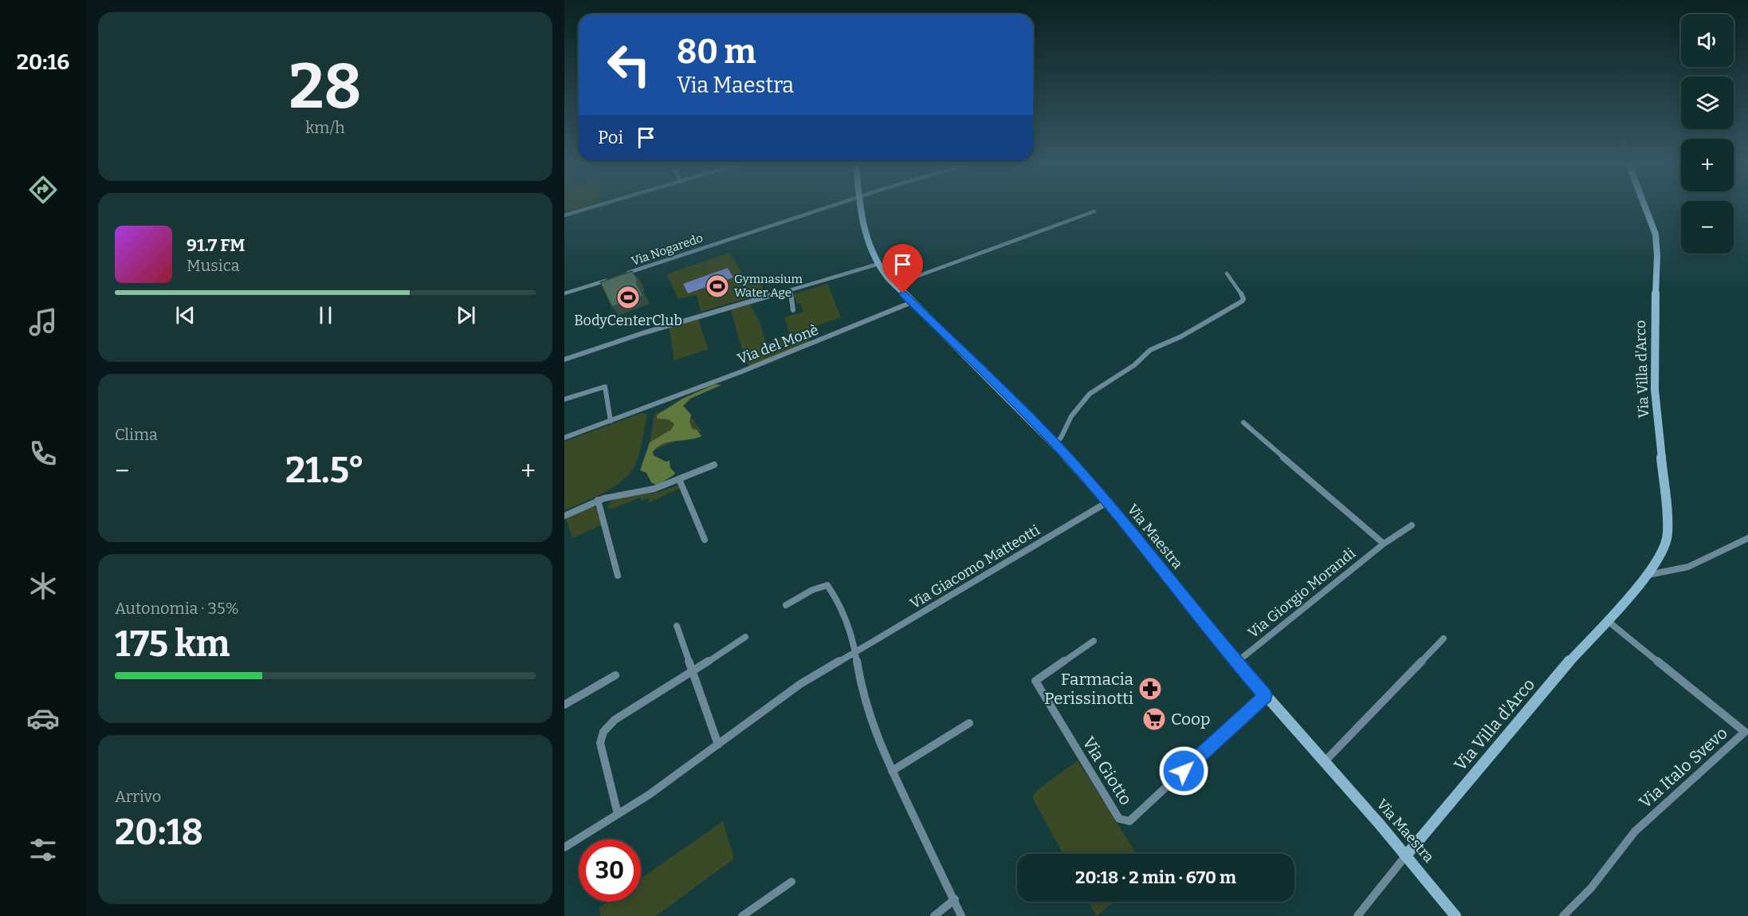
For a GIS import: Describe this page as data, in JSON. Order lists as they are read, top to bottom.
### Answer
{
  "streets": {
    "main road": ["Via Villa d'Arco", "Via Maestra"],
    "street": [
      "Via Nogaredo",
      "Via del Monè",
      "Via Giacomo Matteotti",
      "Via Giorgio Morandi",
      "Via Italo Svevo",
      "Via Giotto"
    ]
  },
  "crossings": [
    ["Via del Monè", "Via Maestra"],
    ["Via Villa d'Arco", "Via Maestra"],
    ["Via Villa d'Arco", "Via Italo Svevo"],
    ["Via Maestra", "Via Giacomo Matteotti"],
    ["Via Maestra", "Via Giorgio Morandi"],
    ["Via Maestra", "Via Giotto"]
  ],
  "places": {
    "sports": ["Gymnasium Water Age", "BodyCenterClub"],
    "pharmacy": ["Farmacia Perissinotti"],
    "supermarket": ["Coop"]
  },
  "page": {
    "tabs": "20:16",
    "tile": [
      ["28", "km/h"],
      "Clima",
      ["Autonomia · 35%", "175 km"],
      ["Arrivo", "20:18"]
    ],
    "map_buttons": ["+", "−"],
    "turn": ["80 m", "Via Maestra"],
    "then": "Poi",
    "song": ["91.7 FM", "Musica"],
    "heat": ["−", "21.5°", "+"],
    "limit": "30",
    "trip": "20:18 · 2 min · 670 m"
  }
}
